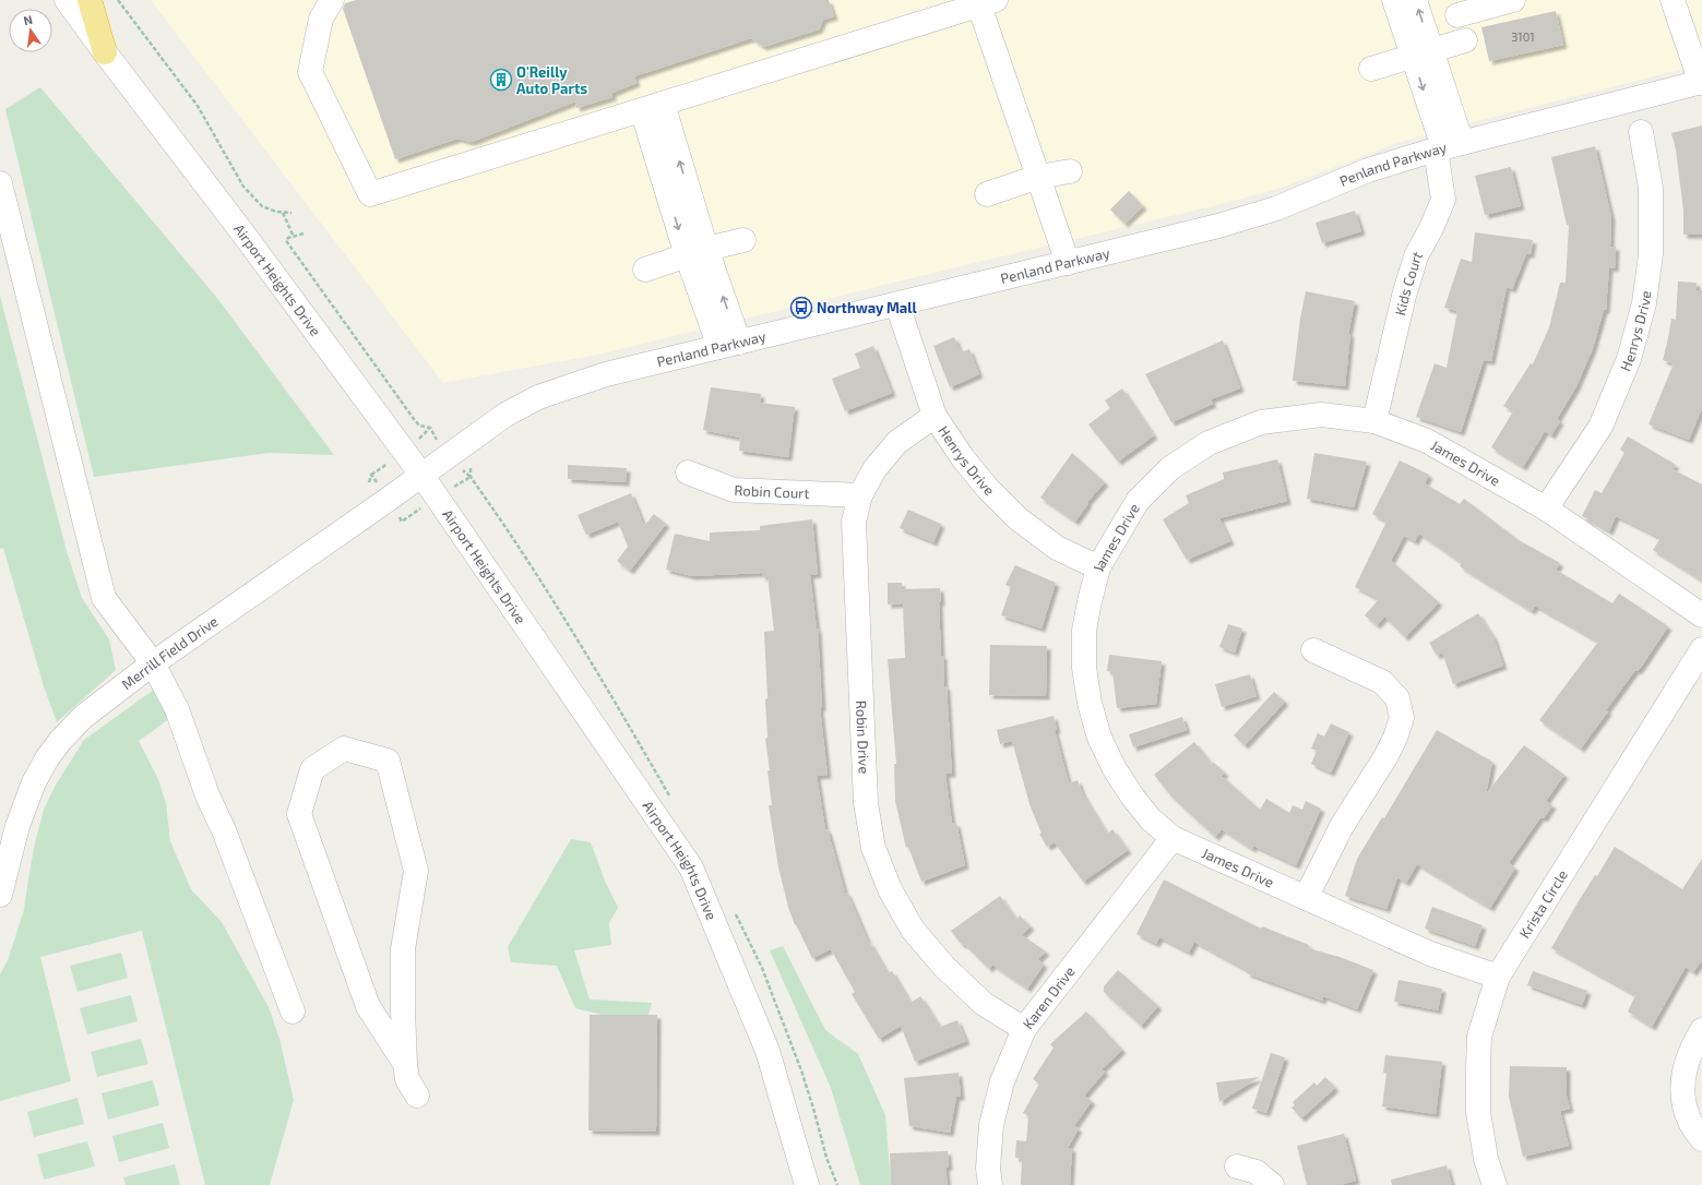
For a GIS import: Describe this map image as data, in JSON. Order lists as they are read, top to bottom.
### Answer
{
  "streets": {
    "street": [
      "Penland Parkway",
      "Airport Heights Drive",
      "Kids Court",
      "Henrys Drive",
      "James Drive",
      "Robin Court",
      "Merrill Field Drive",
      "Robin Drive",
      "Krista Circle",
      "Karen Drive"
    ]
  },
  "crossings": [
    ["Penland Parkway", "Airport Heights Drive"],
    ["Penland Parkway", "Kids Court"],
    ["Penland Parkway", "Henrys Drive"],
    ["Penland Parkway", "Merrill Field Drive"],
    ["Airport Heights Drive", "Merrill Field Drive"],
    ["Kids Court", "James Drive"],
    ["Henrys Drive", "James Drive"],
    ["Henrys Drive", "Robin Drive"],
    ["James Drive", "Krista Circle"],
    ["James Drive", "Karen Drive"],
    ["Robin Court", "Robin Drive"],
    ["Robin Drive", "Karen Drive"]
  ],
  "places": {
    "building": ["O'Reilly Auto Parts"],
    "bus stop": ["Northway Mall"]
  },
  "house_numbers": ["3101"],
  "north": "top"
}
